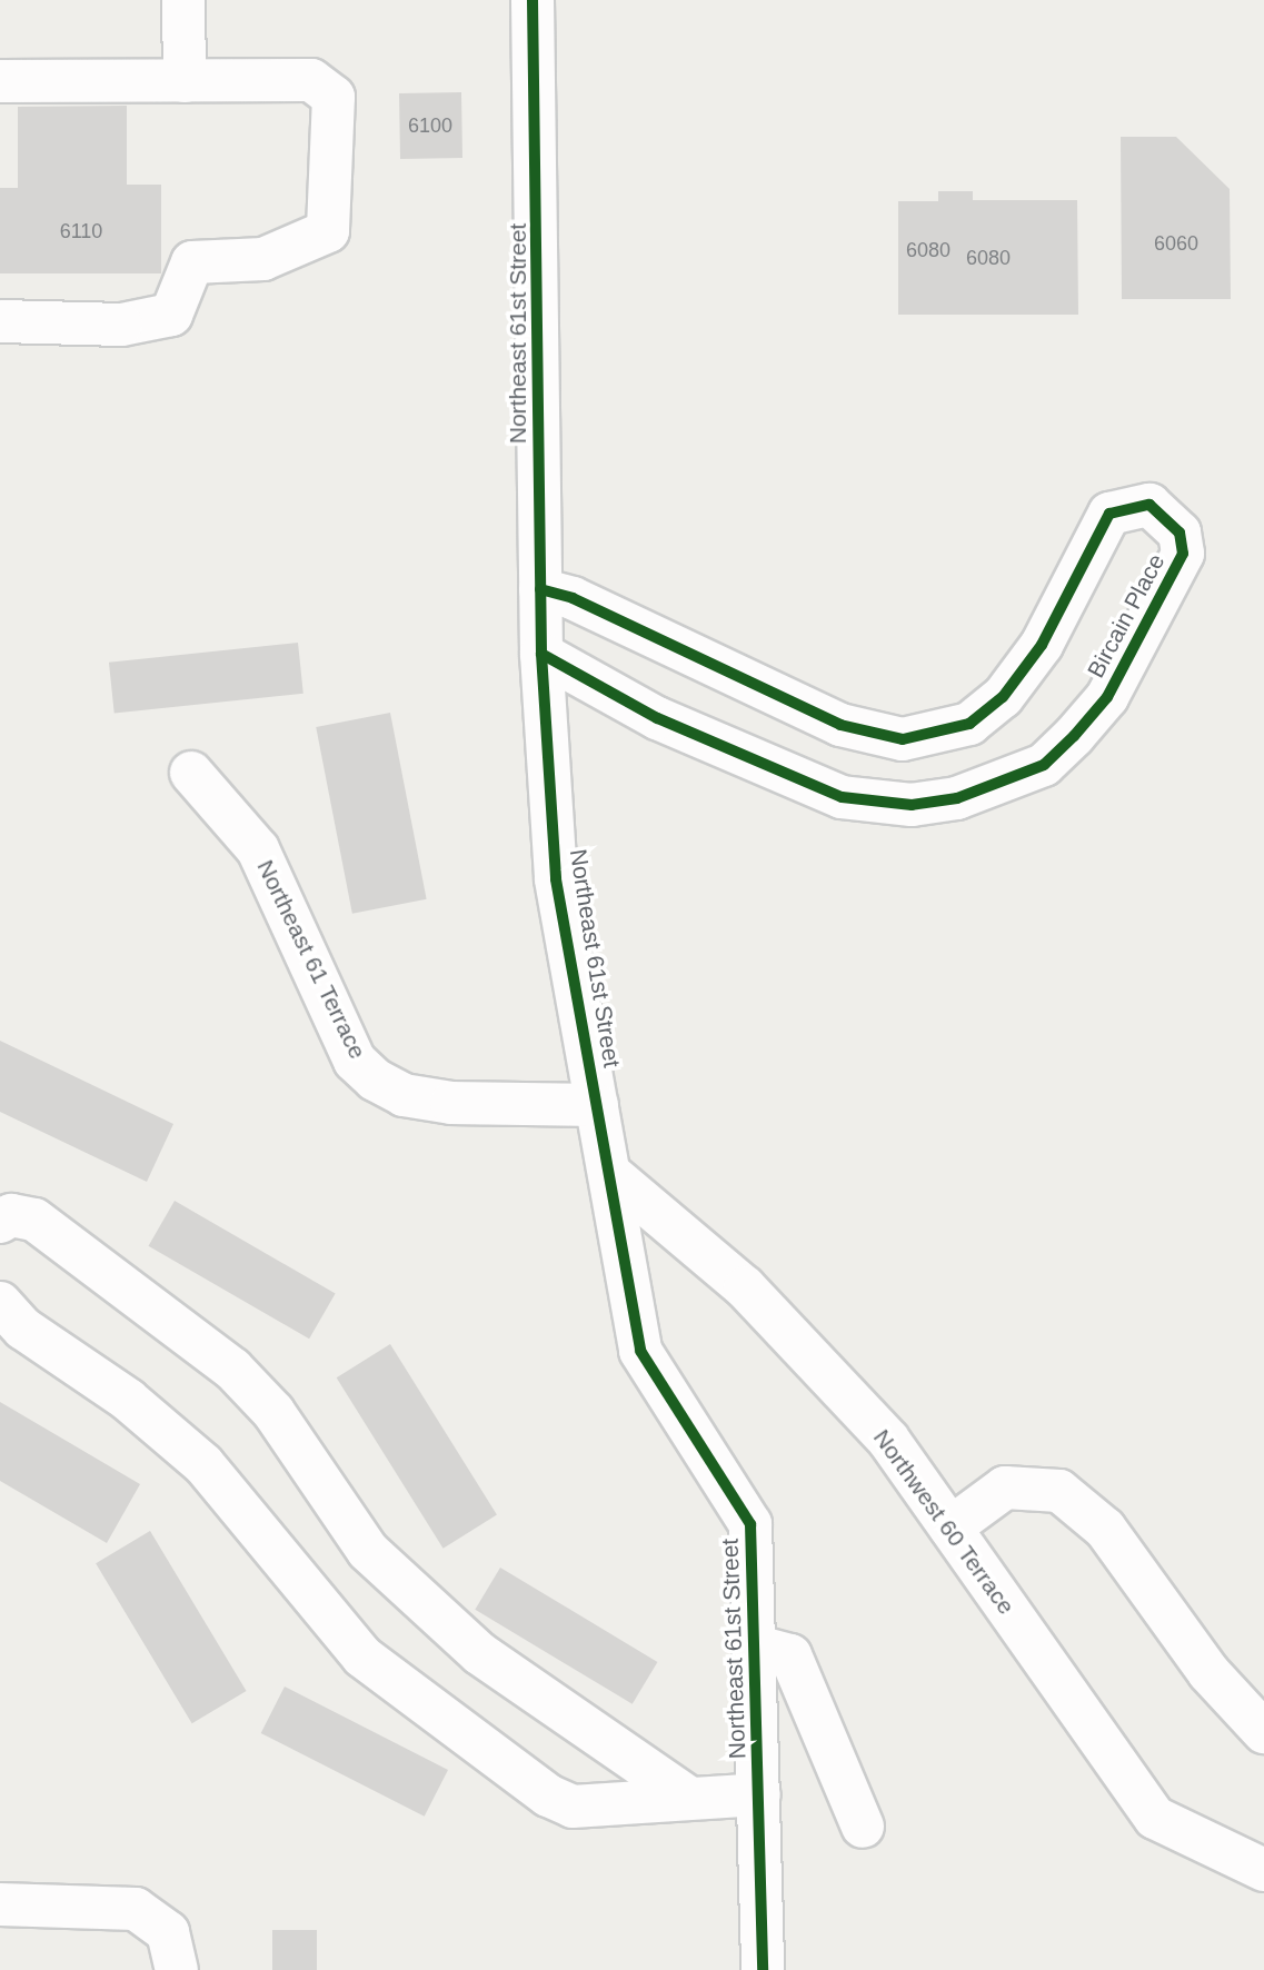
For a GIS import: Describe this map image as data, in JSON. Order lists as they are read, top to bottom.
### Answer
{
  "streets": {
    "street": [
      "Northeast 61st Street",
      "Bircain Place",
      "Northeast 61 Terrace",
      "Northwest 60 Terrace"
    ]
  },
  "crossings": [
    ["Northeast 61st Street", "Bircain Place"],
    ["Northeast 61st Street", "Northeast 61 Terrace"],
    ["Northeast 61st Street", "Northwest 60 Terrace"]
  ],
  "house_numbers": [
    "6100",
    "6110",
    "6060",
    "6080",
    "6080"
  ]
}
